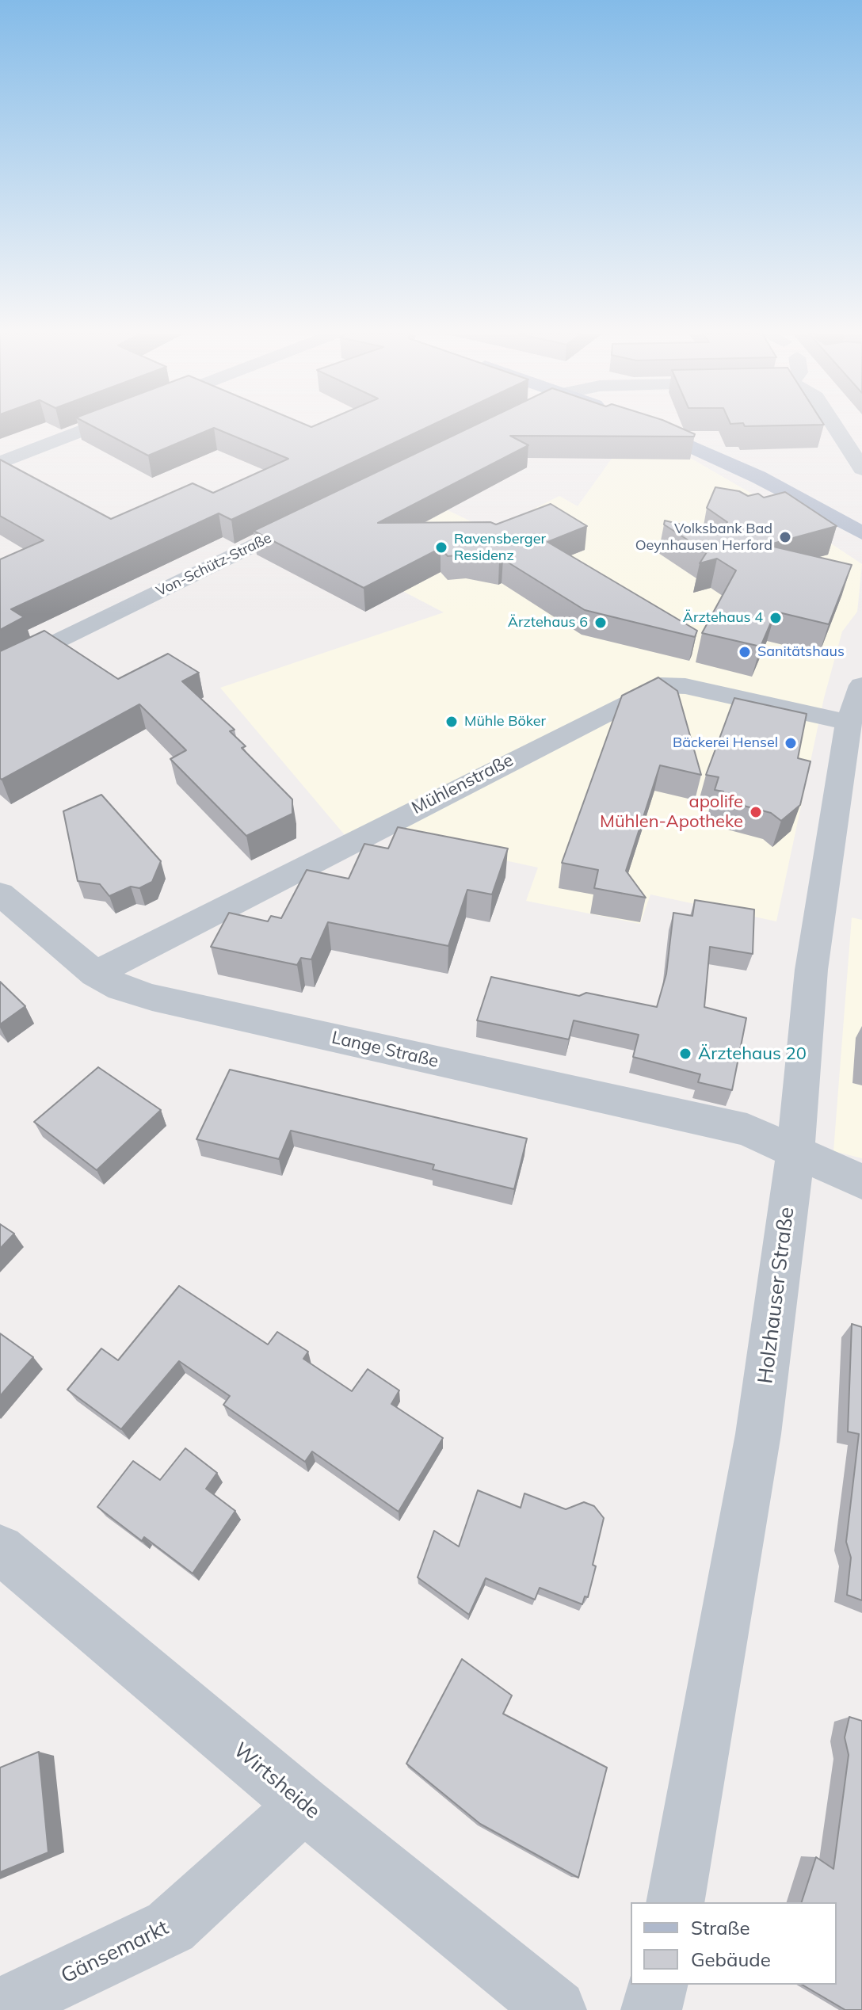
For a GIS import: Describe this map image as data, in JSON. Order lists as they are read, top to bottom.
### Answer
{
  "streets": {
    "street": [
      "Von-Schütz-Straße",
      "Mühlenstraße",
      "Lange Straße",
      "Holzhauser Straße",
      "Wirtsheide",
      "Gänsemarkt"
    ]
  },
  "crossings": [
    ["Mühlenstraße", "Lange Straße"],
    ["Mühlenstraße", "Holzhauser Straße"],
    ["Lange Straße", "Holzhauser Straße"],
    ["Wirtsheide", "Gänsemarkt"]
  ],
  "places": [
    "Volksbank Bad Oeynhausen Herford",
    "Ravensberger Residenz",
    "Ärztehaus 4",
    "Ärztehaus 6",
    "Sanitätshaus",
    "Mühle Böker",
    "Bäckerei Hensel",
    "apolife Mühlen-Apotheke",
    "Ärztehaus 20"
  ],
  "legend": ["Straße", "Gebäude"]
}
